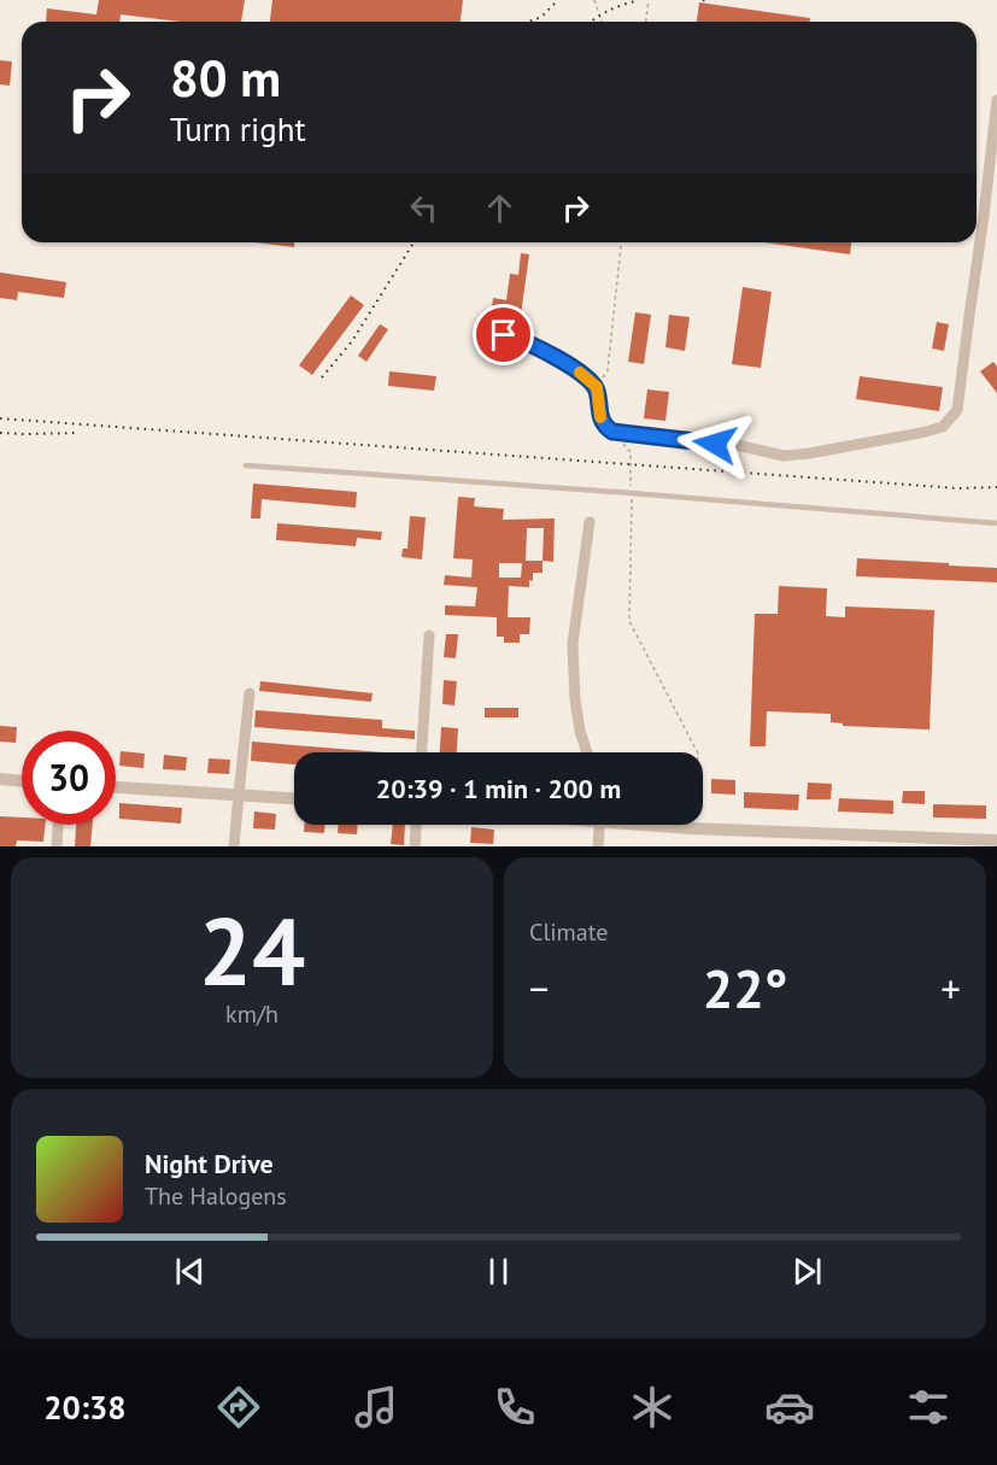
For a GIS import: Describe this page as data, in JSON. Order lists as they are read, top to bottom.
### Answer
{
  "page": {
    "turn": ["80 m", "Turn right"],
    "limit": "30",
    "trip": "20:39 · 1 min · 200 m",
    "tile": [
      ["24", "km/h"],
      "Climate"
    ],
    "heat": ["−", "22°", "+"],
    "song": ["Night Drive", "The Halogens"],
    "tabs": "20:38"
  }
}
